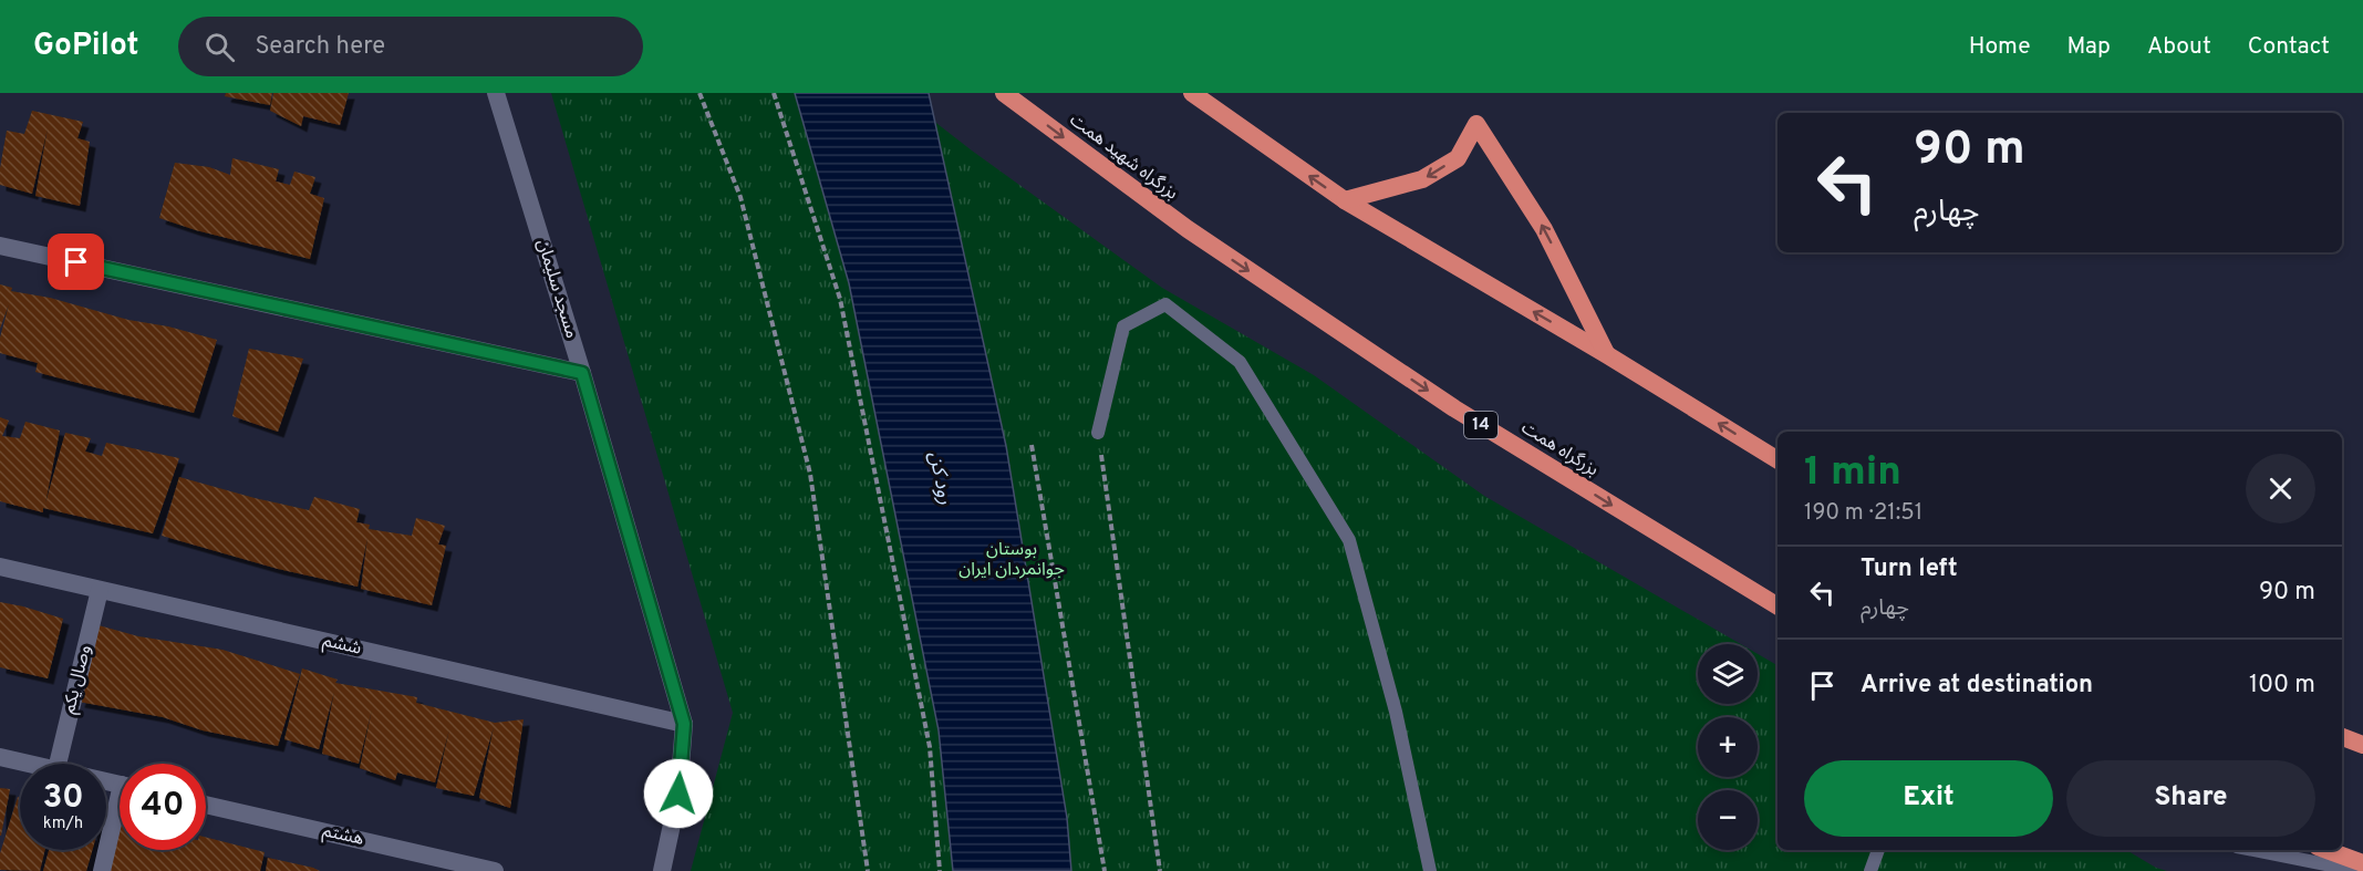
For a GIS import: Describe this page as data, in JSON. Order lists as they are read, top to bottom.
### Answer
{
  "streets": {
    "highway": ["بزرگراه شهید همت", "14", "بزرگراه همت"],
    "street": [
      "مسجد سلیمان",
      "ششم",
      "وصال یکم",
      "هشتم"
    ]
  },
  "crossings": [
    ["بزرگراه شهید همت", "بزرگراه همت"],
    ["مسجد سلیمان", "ششم"],
    ["ششم", "وصال یکم"]
  ],
  "water": ["رود کن"],
  "parks": ["بوستان جوانمردان ایران"],
  "page": {
    "header": "GoPilot",
    "search": "Search here",
    "nav": [
      "Home",
      "Map",
      "About",
      "Contact"
    ],
    "turn": ["90 m", "چهارم"],
    "heading": ["1 min", "190 m · 21:51"],
    "list": [
      {
        "name": "Turn left",
        "note": "چهارم",
        "value": "90 m"
      },
      {
        "name": "Arrive at destination",
        "value": "100 m"
      }
    ],
    "map_buttons": ["+", "−"],
    "buttons": ["Exit", "Share"],
    "speed": "30 km/h",
    "limit": "40"
  }
}
